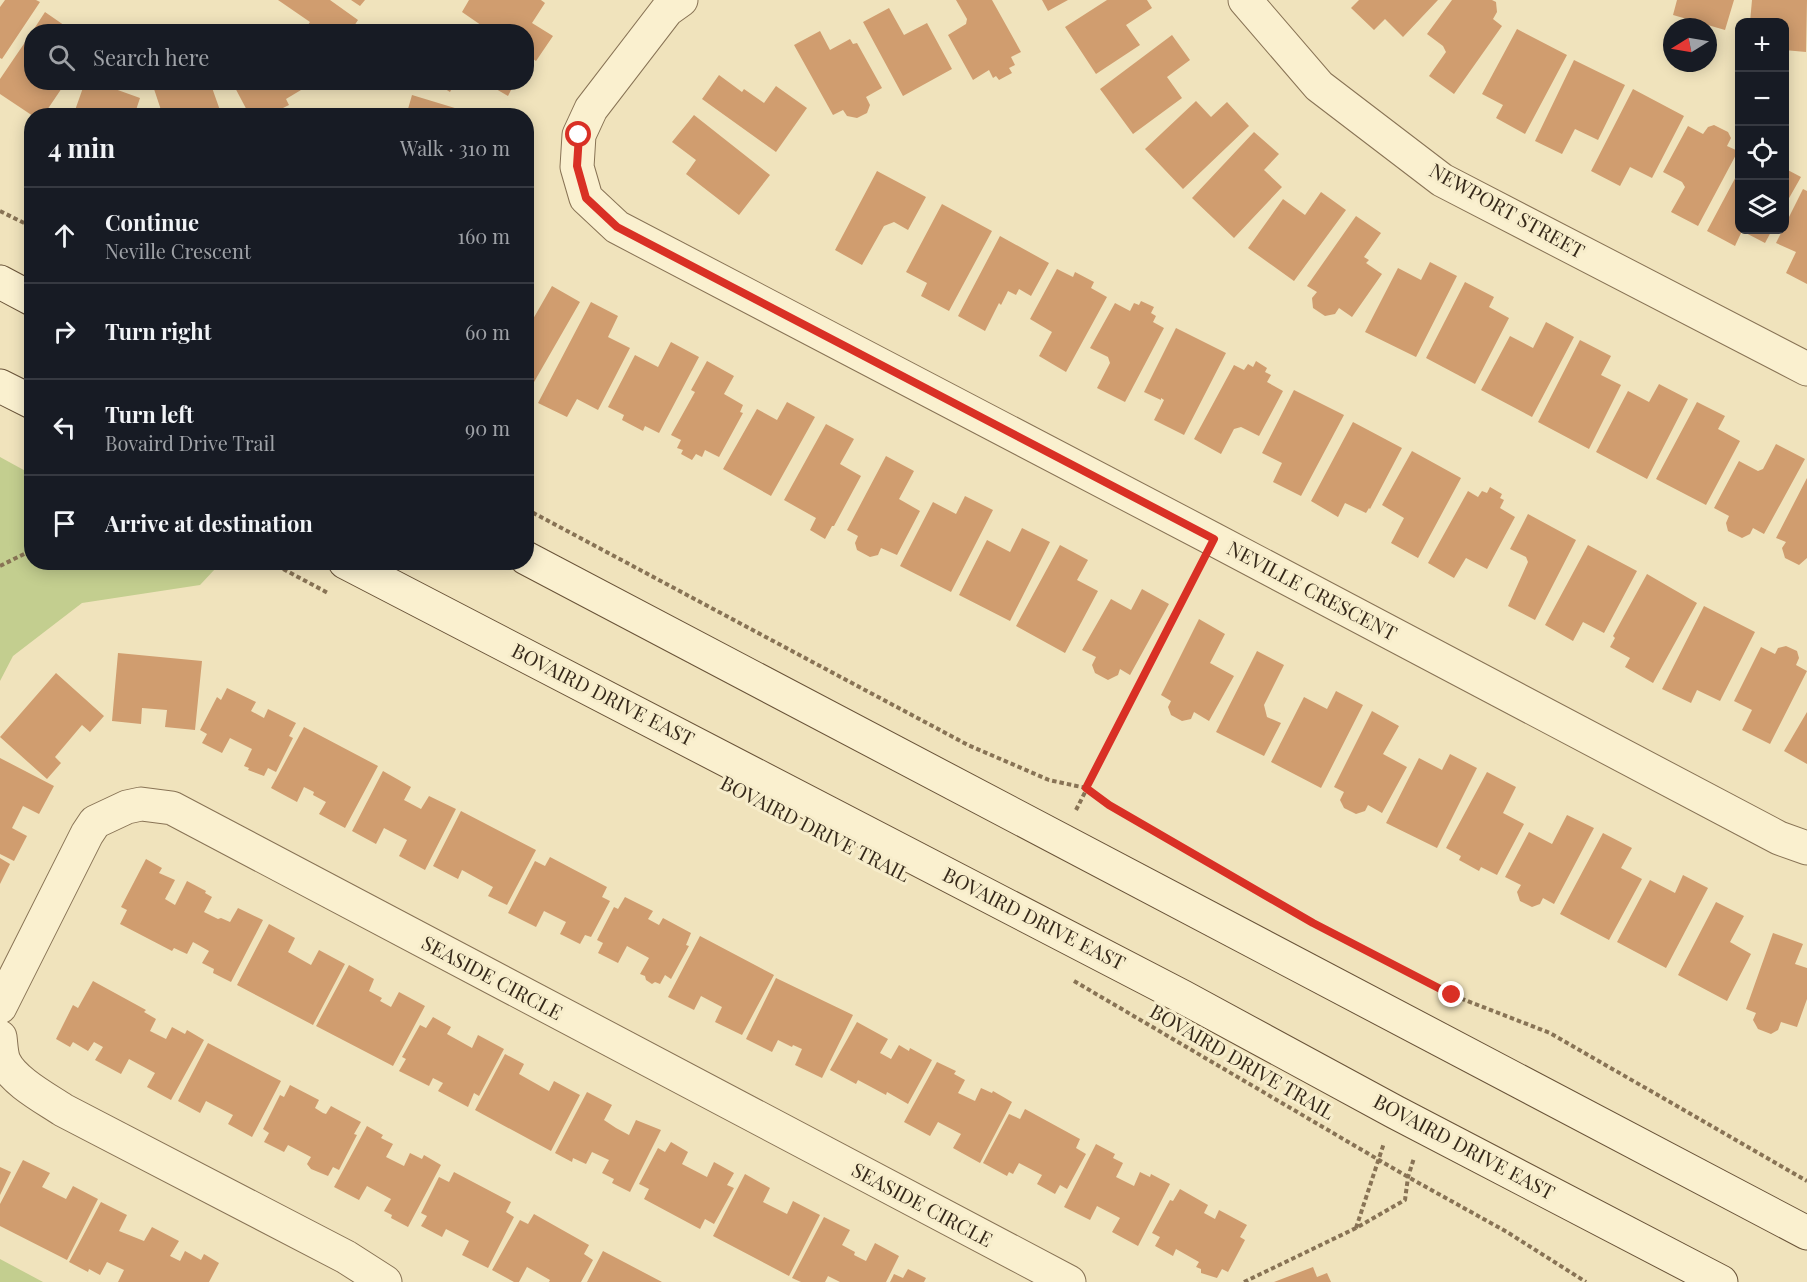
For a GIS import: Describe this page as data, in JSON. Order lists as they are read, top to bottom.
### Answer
{
  "streets": {
    "street": [
      "NEWPORT STREET",
      "NEVILLE CRESCENT",
      "BOVAIRD DRIVE EAST",
      "SEASIDE CIRCLE"
    ],
    "path": ["BOVAIRD DRIVE TRAIL"]
  },
  "north": "left",
  "page": {
    "map_buttons": ["+", "−"],
    "search": "Search here",
    "heading": ["4 min", "Walk · 310 m"],
    "list": [
      ["Continue", "Neville Crescent", "160 m"],
      ["Turn right", "60 m"],
      ["Turn left", "Bovaird Drive Trail", "90 m"],
      "Arrive at destination"
    ]
  }
}
